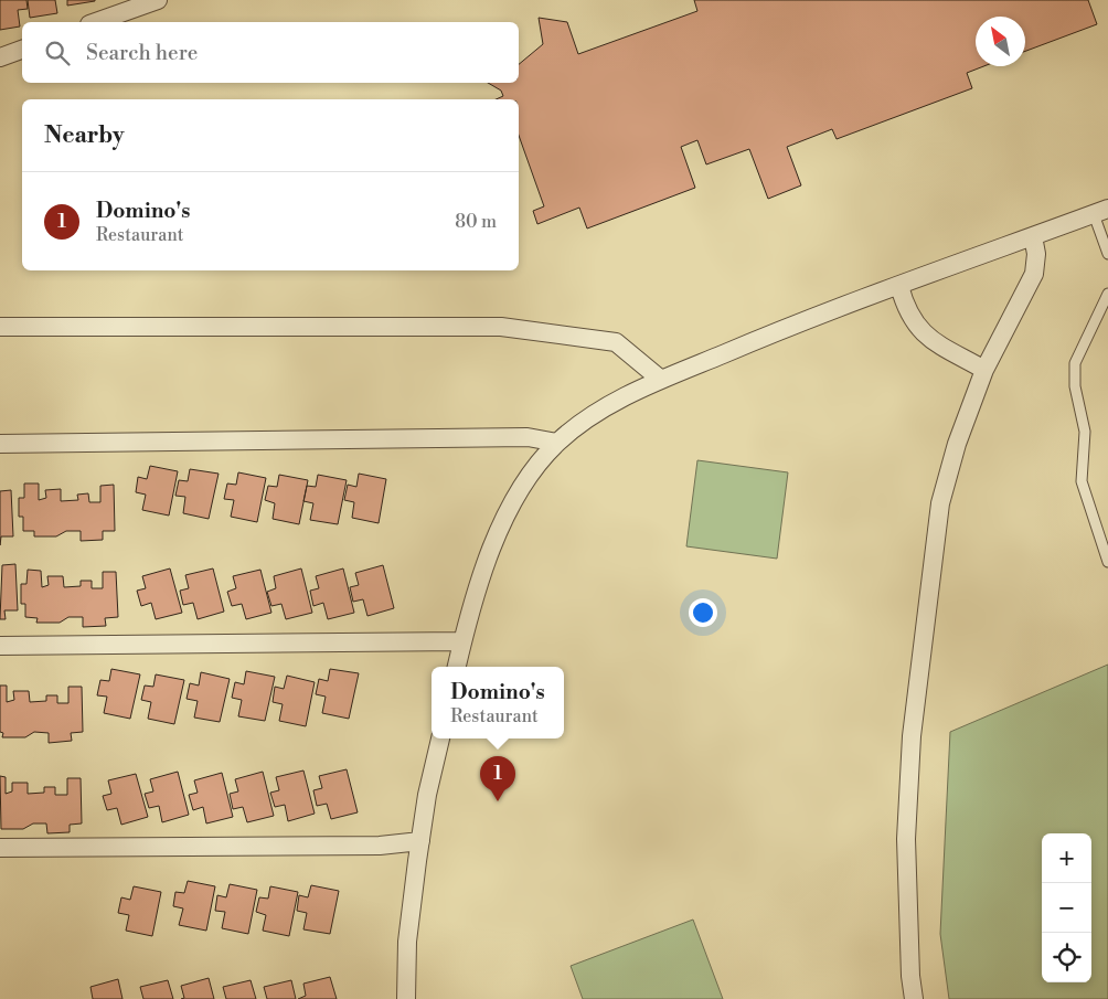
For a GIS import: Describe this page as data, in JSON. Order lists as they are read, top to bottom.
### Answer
{
  "north": "top left",
  "page": {
    "search": "Search here",
    "heading": "Nearby",
    "list": [
      {
        "mark": "1",
        "name": "Domino's",
        "note": "Restaurant",
        "value": "80 m"
      }
    ],
    "popup": ["Domino's", "Restaurant"],
    "pins": "1",
    "map_buttons": ["+", "−"]
  }
}
